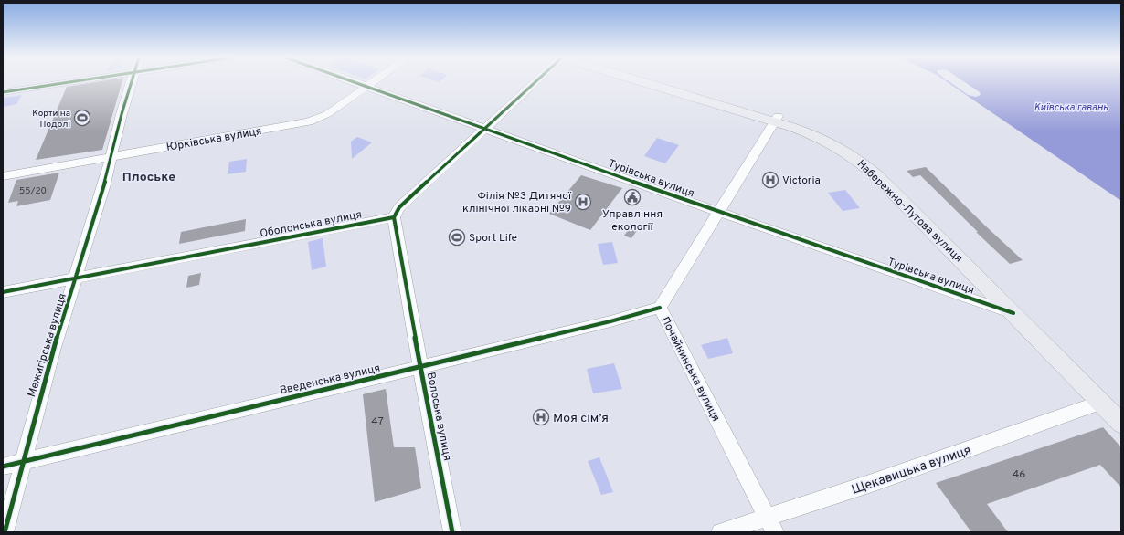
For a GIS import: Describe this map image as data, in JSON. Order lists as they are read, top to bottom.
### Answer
{
  "streets": {
    "main road": ["Набережно-Лугова вулиця"],
    "street": [
      "Юрківська вулиця",
      "Турівська вулиця",
      "Оболонська вулиця",
      "Межигірська вулиця",
      "Почайнинська вулиця",
      "Введенська вулиця",
      "Волоська вулиця",
      "Щекавицька вулиця"
    ]
  },
  "crossings": [
    ["Юрківська вулиця", "Турівська вулиця"],
    ["Юрківська вулиця", "Межигірська вулиця"],
    ["Турівська вулиця", "Набережно-Лугова вулиця"],
    ["Турівська вулиця", "Почайнинська вулиця"],
    ["Набережно-Лугова вулиця", "Почайнинська вулиця"],
    ["Оболонська вулиця", "Межигірська вулиця"],
    ["Оболонська вулиця", "Волоська вулиця"],
    ["Межигірська вулиця", "Введенська вулиця"],
    ["Почайнинська вулиця", "Введенська вулиця"],
    ["Почайнинська вулиця", "Щекавицька вулиця"],
    ["Введенська вулиця", "Волоська вулиця"]
  ],
  "districts": ["Плоське"],
  "water": ["Київська гавань"],
  "places": {
    "sports": ["Корти на Подолі", "Sport Life"],
    "hospital": ["Victoria", "Філія №3 Дитячої клінічної лікарні №9", "Моя сім’я"],
    "public building": ["Управління екології"]
  },
  "house_numbers": ["55/20", "47", "46"]
}
